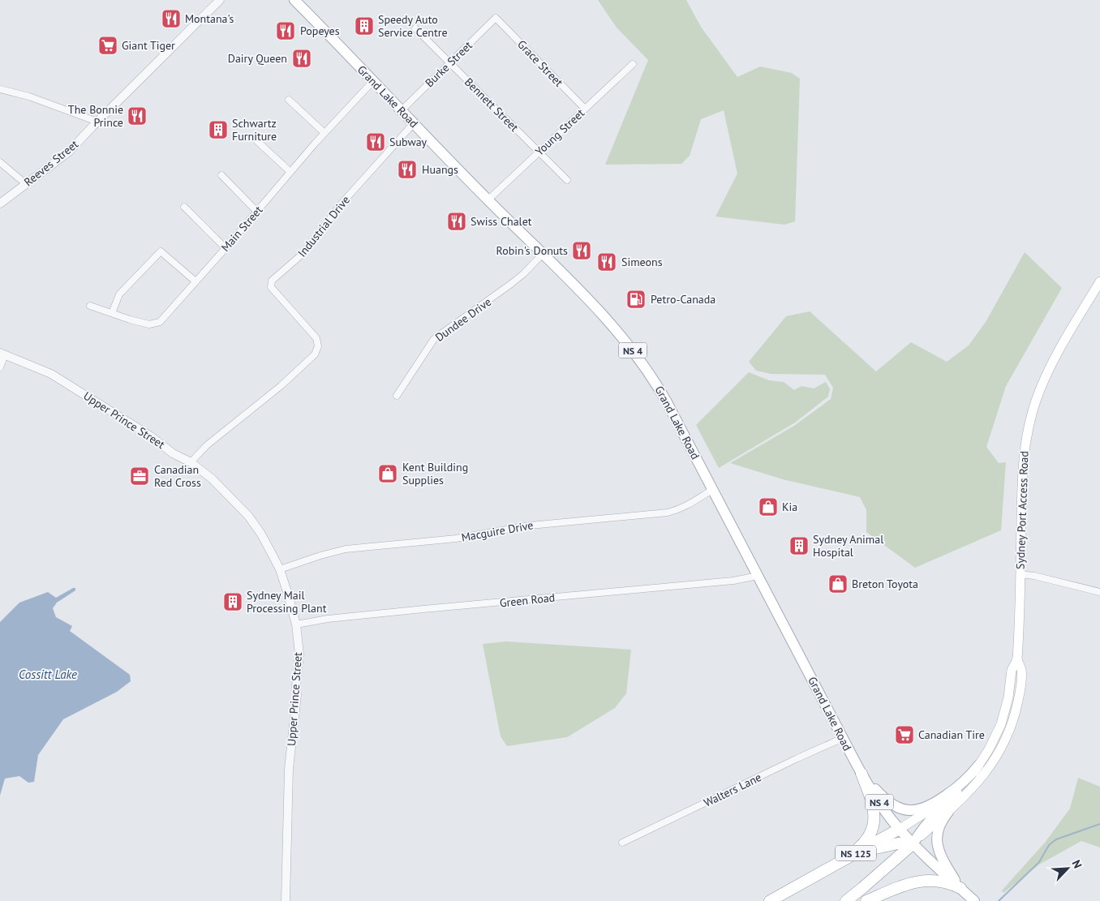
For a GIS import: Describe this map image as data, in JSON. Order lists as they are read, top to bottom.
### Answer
{
  "streets": {
    "highway": ["NS 125"],
    "main road": ["Grand Lake Road", "NS 4", "Sydney Port Access Road"],
    "street": [
      "Grace Street",
      "Burke Street",
      "Bennett Street",
      "Young Street",
      "Reeves Street",
      "Industrial Drive",
      "Main Street",
      "Dundee Drive",
      "Upper Prince Street",
      "Macguire Drive",
      "Green Road",
      "Walters Lane"
    ]
  },
  "crossings": [
    ["Grace Street", "Burke Street"],
    ["Grace Street", "Young Street"],
    ["Burke Street", "Grand Lake Road"],
    ["Burke Street", "Bennett Street"],
    ["Grand Lake Road", "Young Street"],
    ["Grand Lake Road", "Industrial Drive"],
    ["Grand Lake Road", "Main Street"],
    ["Grand Lake Road", "Dundee Drive"],
    ["Grand Lake Road", "Sydney Port Access Road"],
    ["Grand Lake Road", "Macguire Drive"],
    ["Grand Lake Road", "Green Road"],
    ["Grand Lake Road", "Walters Lane"],
    ["Grand Lake Road", "NS 125"],
    ["Bennett Street", "Young Street"],
    ["Industrial Drive", "Upper Prince Street"],
    ["Upper Prince Street", "Macguire Drive"],
    ["Upper Prince Street", "Green Road"],
    ["Sydney Port Access Road", "NS 125"]
  ],
  "water": ["Cossitt Lake"],
  "places": {
    "restaurant": [
      "Montana's",
      "Popeyes",
      "Dairy Queen",
      "The Bonnie Prince",
      "Subway",
      "Huangs",
      "Swiss Chalet",
      "Robin's Donuts",
      "Simeons"
    ],
    "building": [
      "Speedy Auto Service Centre",
      "Schwartz Furniture",
      "Sydney Animal Hospital",
      "Sydney Mail Processing Plant"
    ],
    "supermarket": ["Giant Tiger", "Canadian Tire"],
    "fuel station": ["Petro-Canada"],
    "shop": ["Kent Building Supplies", "Kia", "Breton Toyota"],
    "office": ["Canadian Red Cross"]
  },
  "north": "top right"
}
